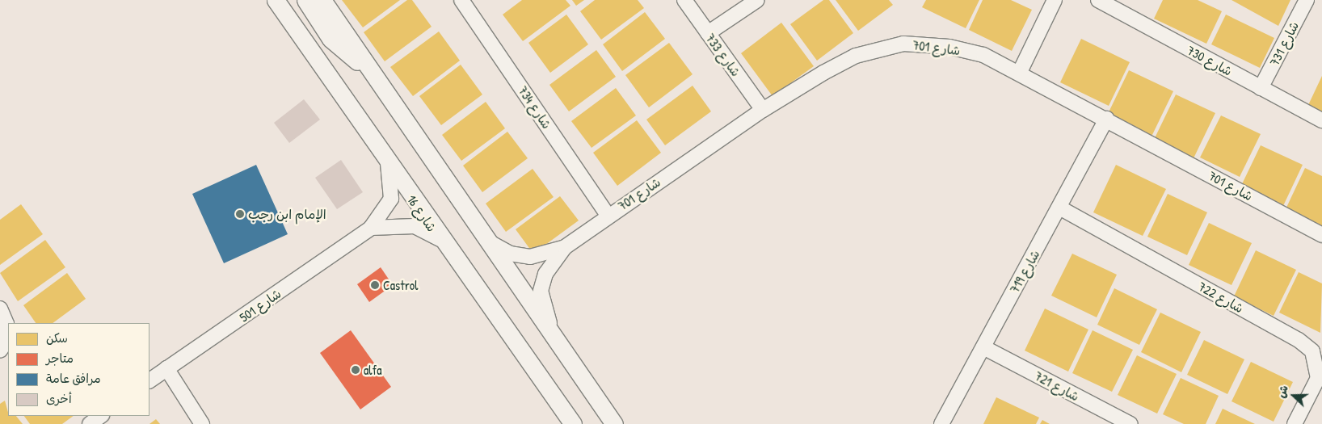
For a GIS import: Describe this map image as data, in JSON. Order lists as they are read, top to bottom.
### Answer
{
  "streets": {
    "street": [
      "شارع 731",
      "شارع 701",
      "شارع 733",
      "شارع 730",
      "شارع 734",
      "شارع 16",
      "شارع 719",
      "شارع 722",
      "شارع 501",
      "شارع 721"
    ]
  },
  "crossings": [
    ["شارع 731", "شارع 730"],
    ["شارع 701", "شارع 733"],
    ["شارع 701", "شارع 734"],
    ["شارع 701", "شارع 719"],
    ["شارع 16", "شارع 501"],
    ["شارع 719", "شارع 722"],
    ["شارع 719", "شارع 721"]
  ],
  "places": ["الإمام ابن رجب", "Castrol", "alfa"],
  "legend": [
    "سكن",
    "متاجر",
    "مرافق عامة",
    "أخرى"
  ],
  "north": "left"
}
